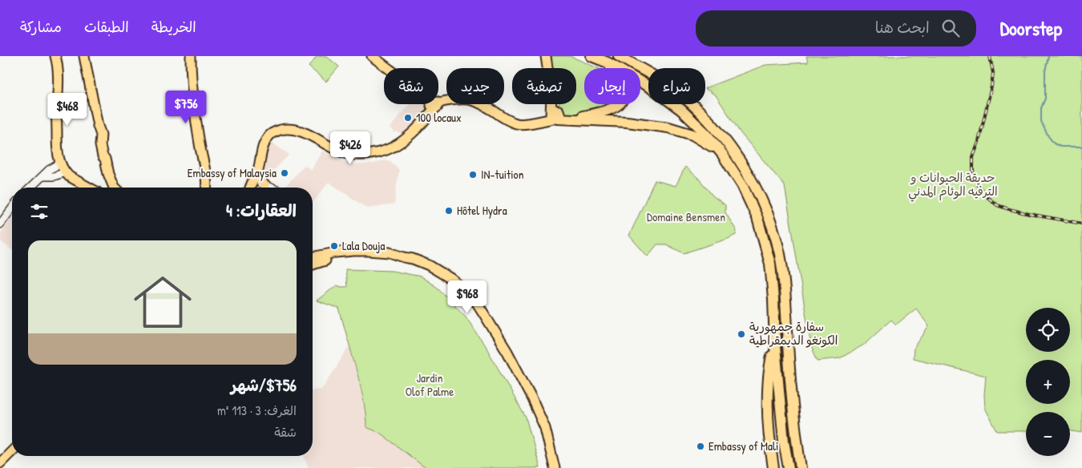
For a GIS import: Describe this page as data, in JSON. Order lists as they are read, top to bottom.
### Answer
{
  "parks": ["حديقة الحيوانات و الترفيه الوئام المدني", "Domaine Bensmen", "Jardin Olof Palme"],
  "places": [
    "100 locaux",
    "Embassy of Malaysia",
    "IN-tuition",
    "Hôtel Hydra",
    "Lala Douja",
    "سفارة جمهورية الكونغو الديمقراطية",
    "Embassy of Mali"
  ],
  "page": {
    "header": "Doorstep",
    "search": "ابحث هنا",
    "nav": ["الخريطة", "الطبقات", "مشاركة"],
    "chip": [
      "شراء",
      "إيجار",
      "تصفية",
      "جديد",
      "شقة"
    ],
    "price": [
      "$756",
      "$468",
      "$426",
      "$968"
    ],
    "heading": "العقارات: 4",
    "list": [
      {
        "name": "$756/شهر",
        "note": "الغرف: 3 · 113 m² · شقة"
      }
    ],
    "map_buttons": ["+", "−"]
  }
}
